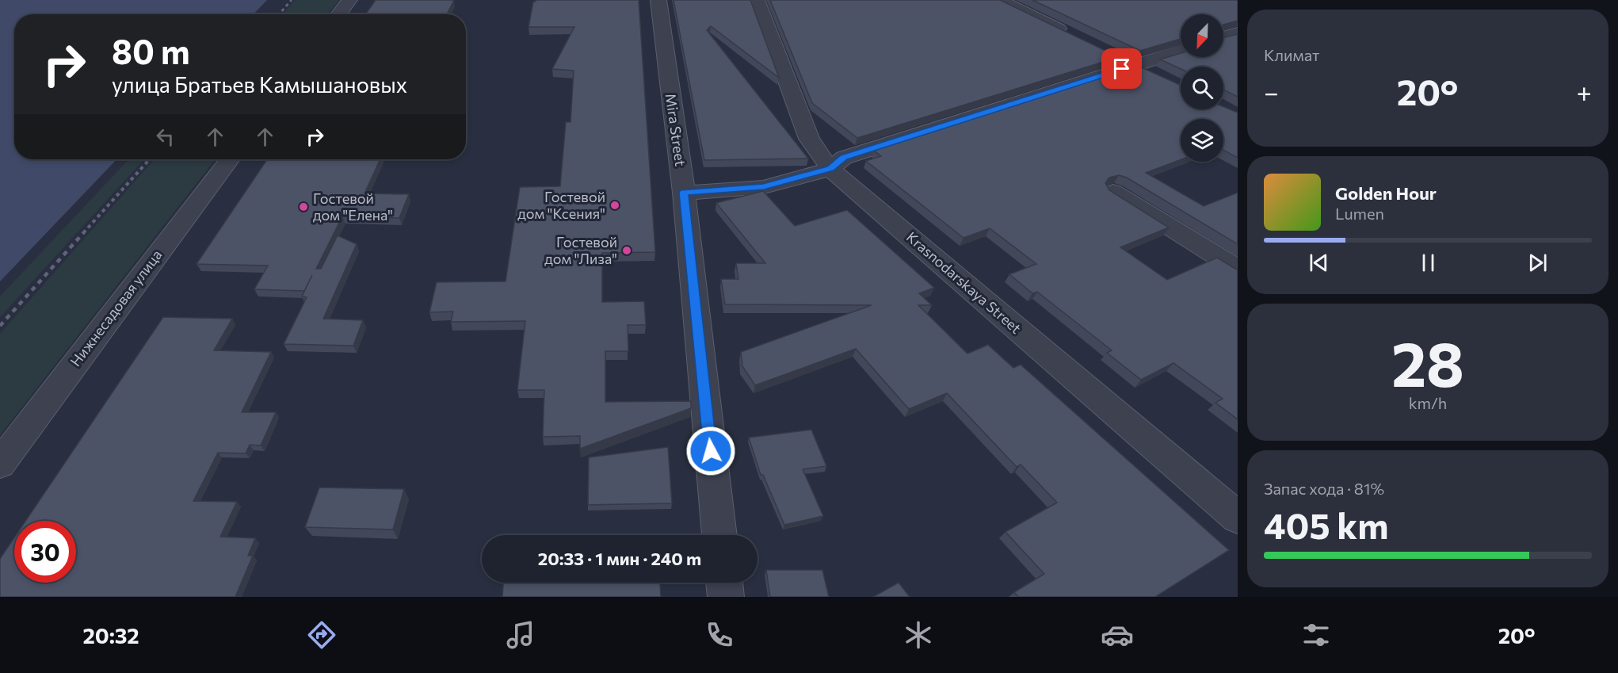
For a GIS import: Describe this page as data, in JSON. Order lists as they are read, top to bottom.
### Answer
{
  "streets": {
    "street": ["Mira Street", "Krasnodarskaya Street", "Нижнесадовая улица"]
  },
  "places": ["Гостевой дом \"Ксения\"", "Гостевой дом \"Елена\"", "Гостевой дом \"Лиза\""],
  "north": "bottom left",
  "page": {
    "tile": [
      "Климат",
      ["28", "km/h"],
      ["Запас хода · 81%", "405 km"]
    ],
    "turn": ["80 m", "улица Братьев Камышановых"],
    "heat": ["−", "20°", "+"],
    "song": ["Golden Hour", "Lumen"],
    "limit": "30",
    "trip": "20:33 · 1 мин · 240 m",
    "tabs": ["20:32", "20°"]
  }
}
